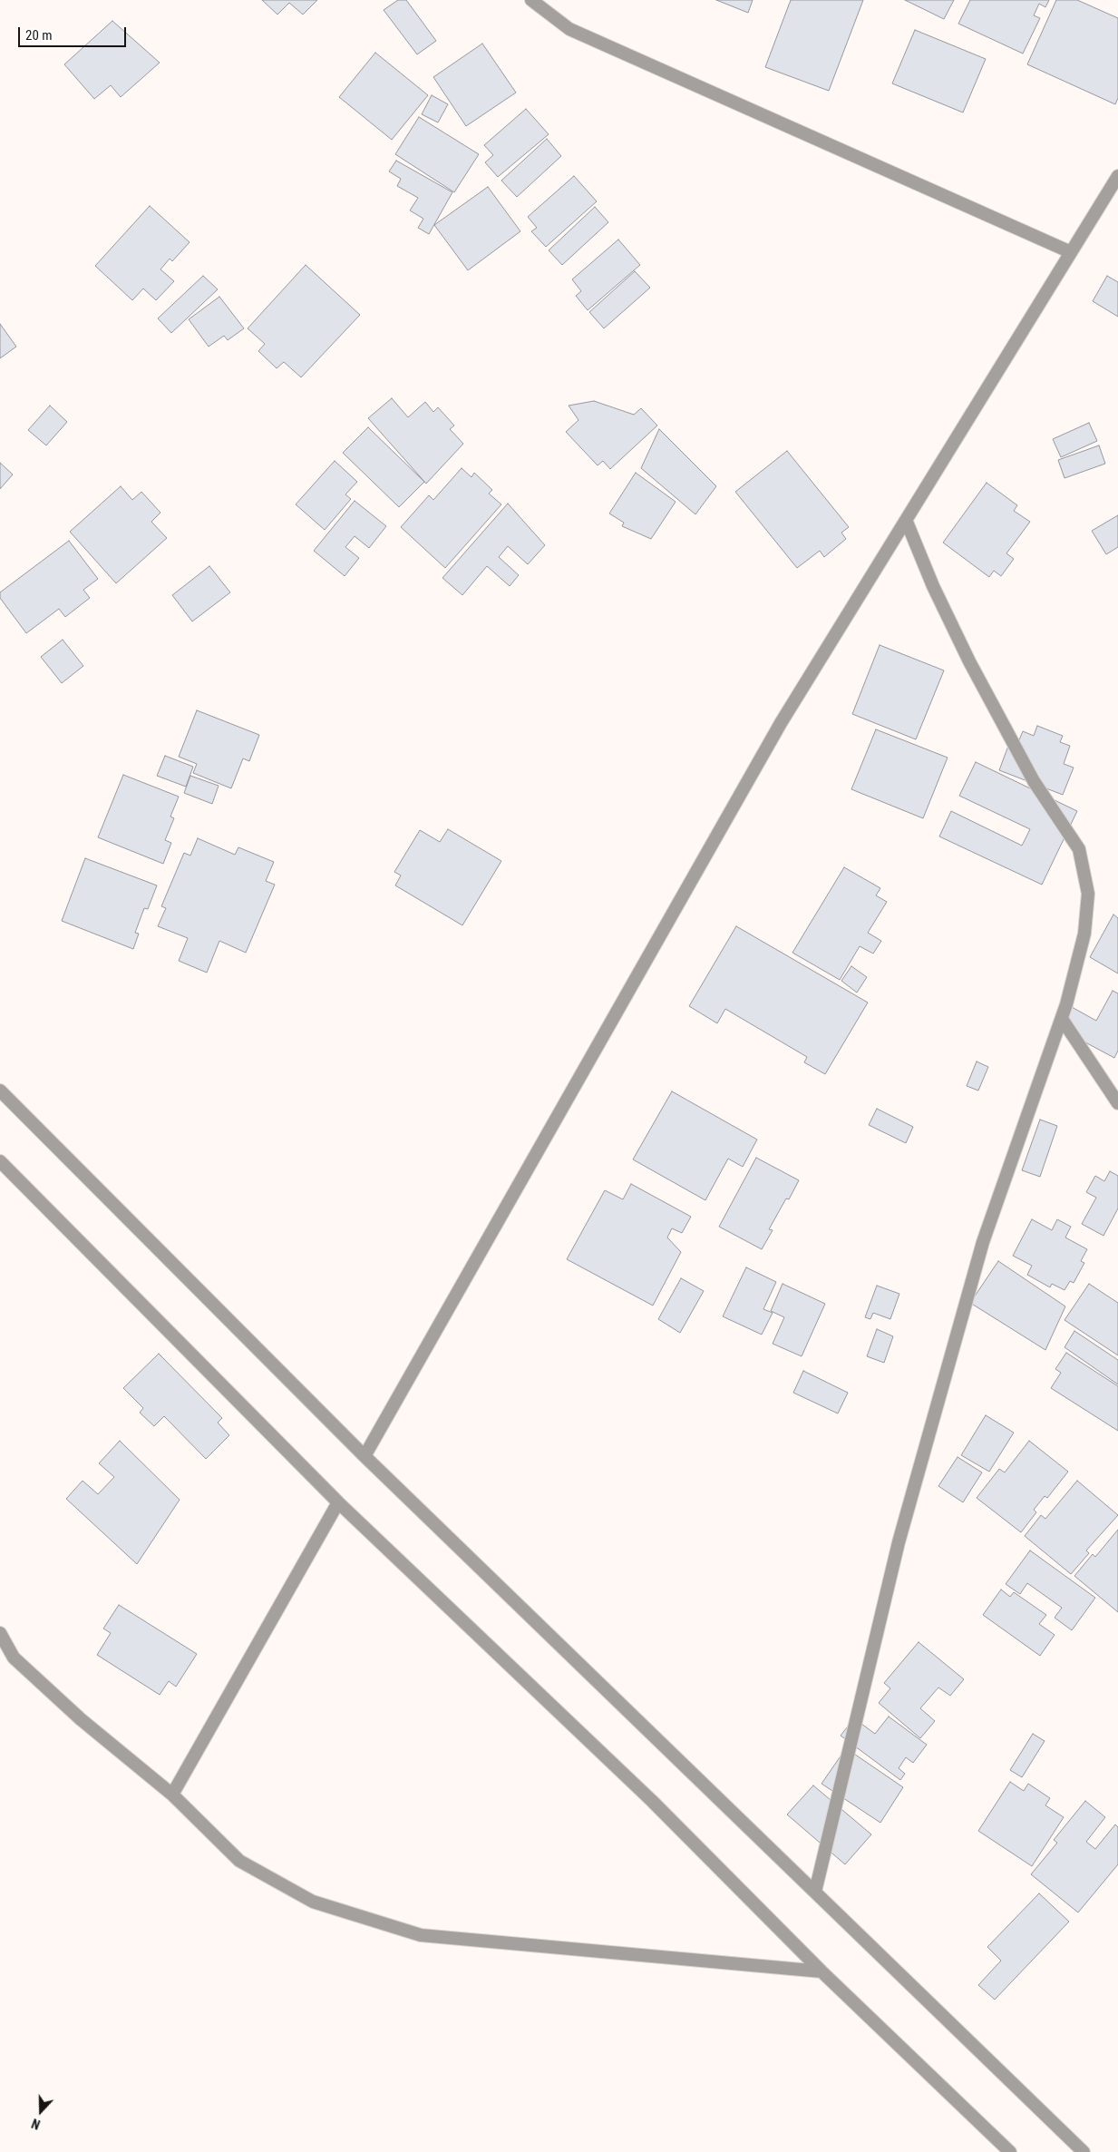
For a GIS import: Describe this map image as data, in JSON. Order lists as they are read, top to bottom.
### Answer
{
  "scale_bar": "20 m",
  "north": "bottom"
}
